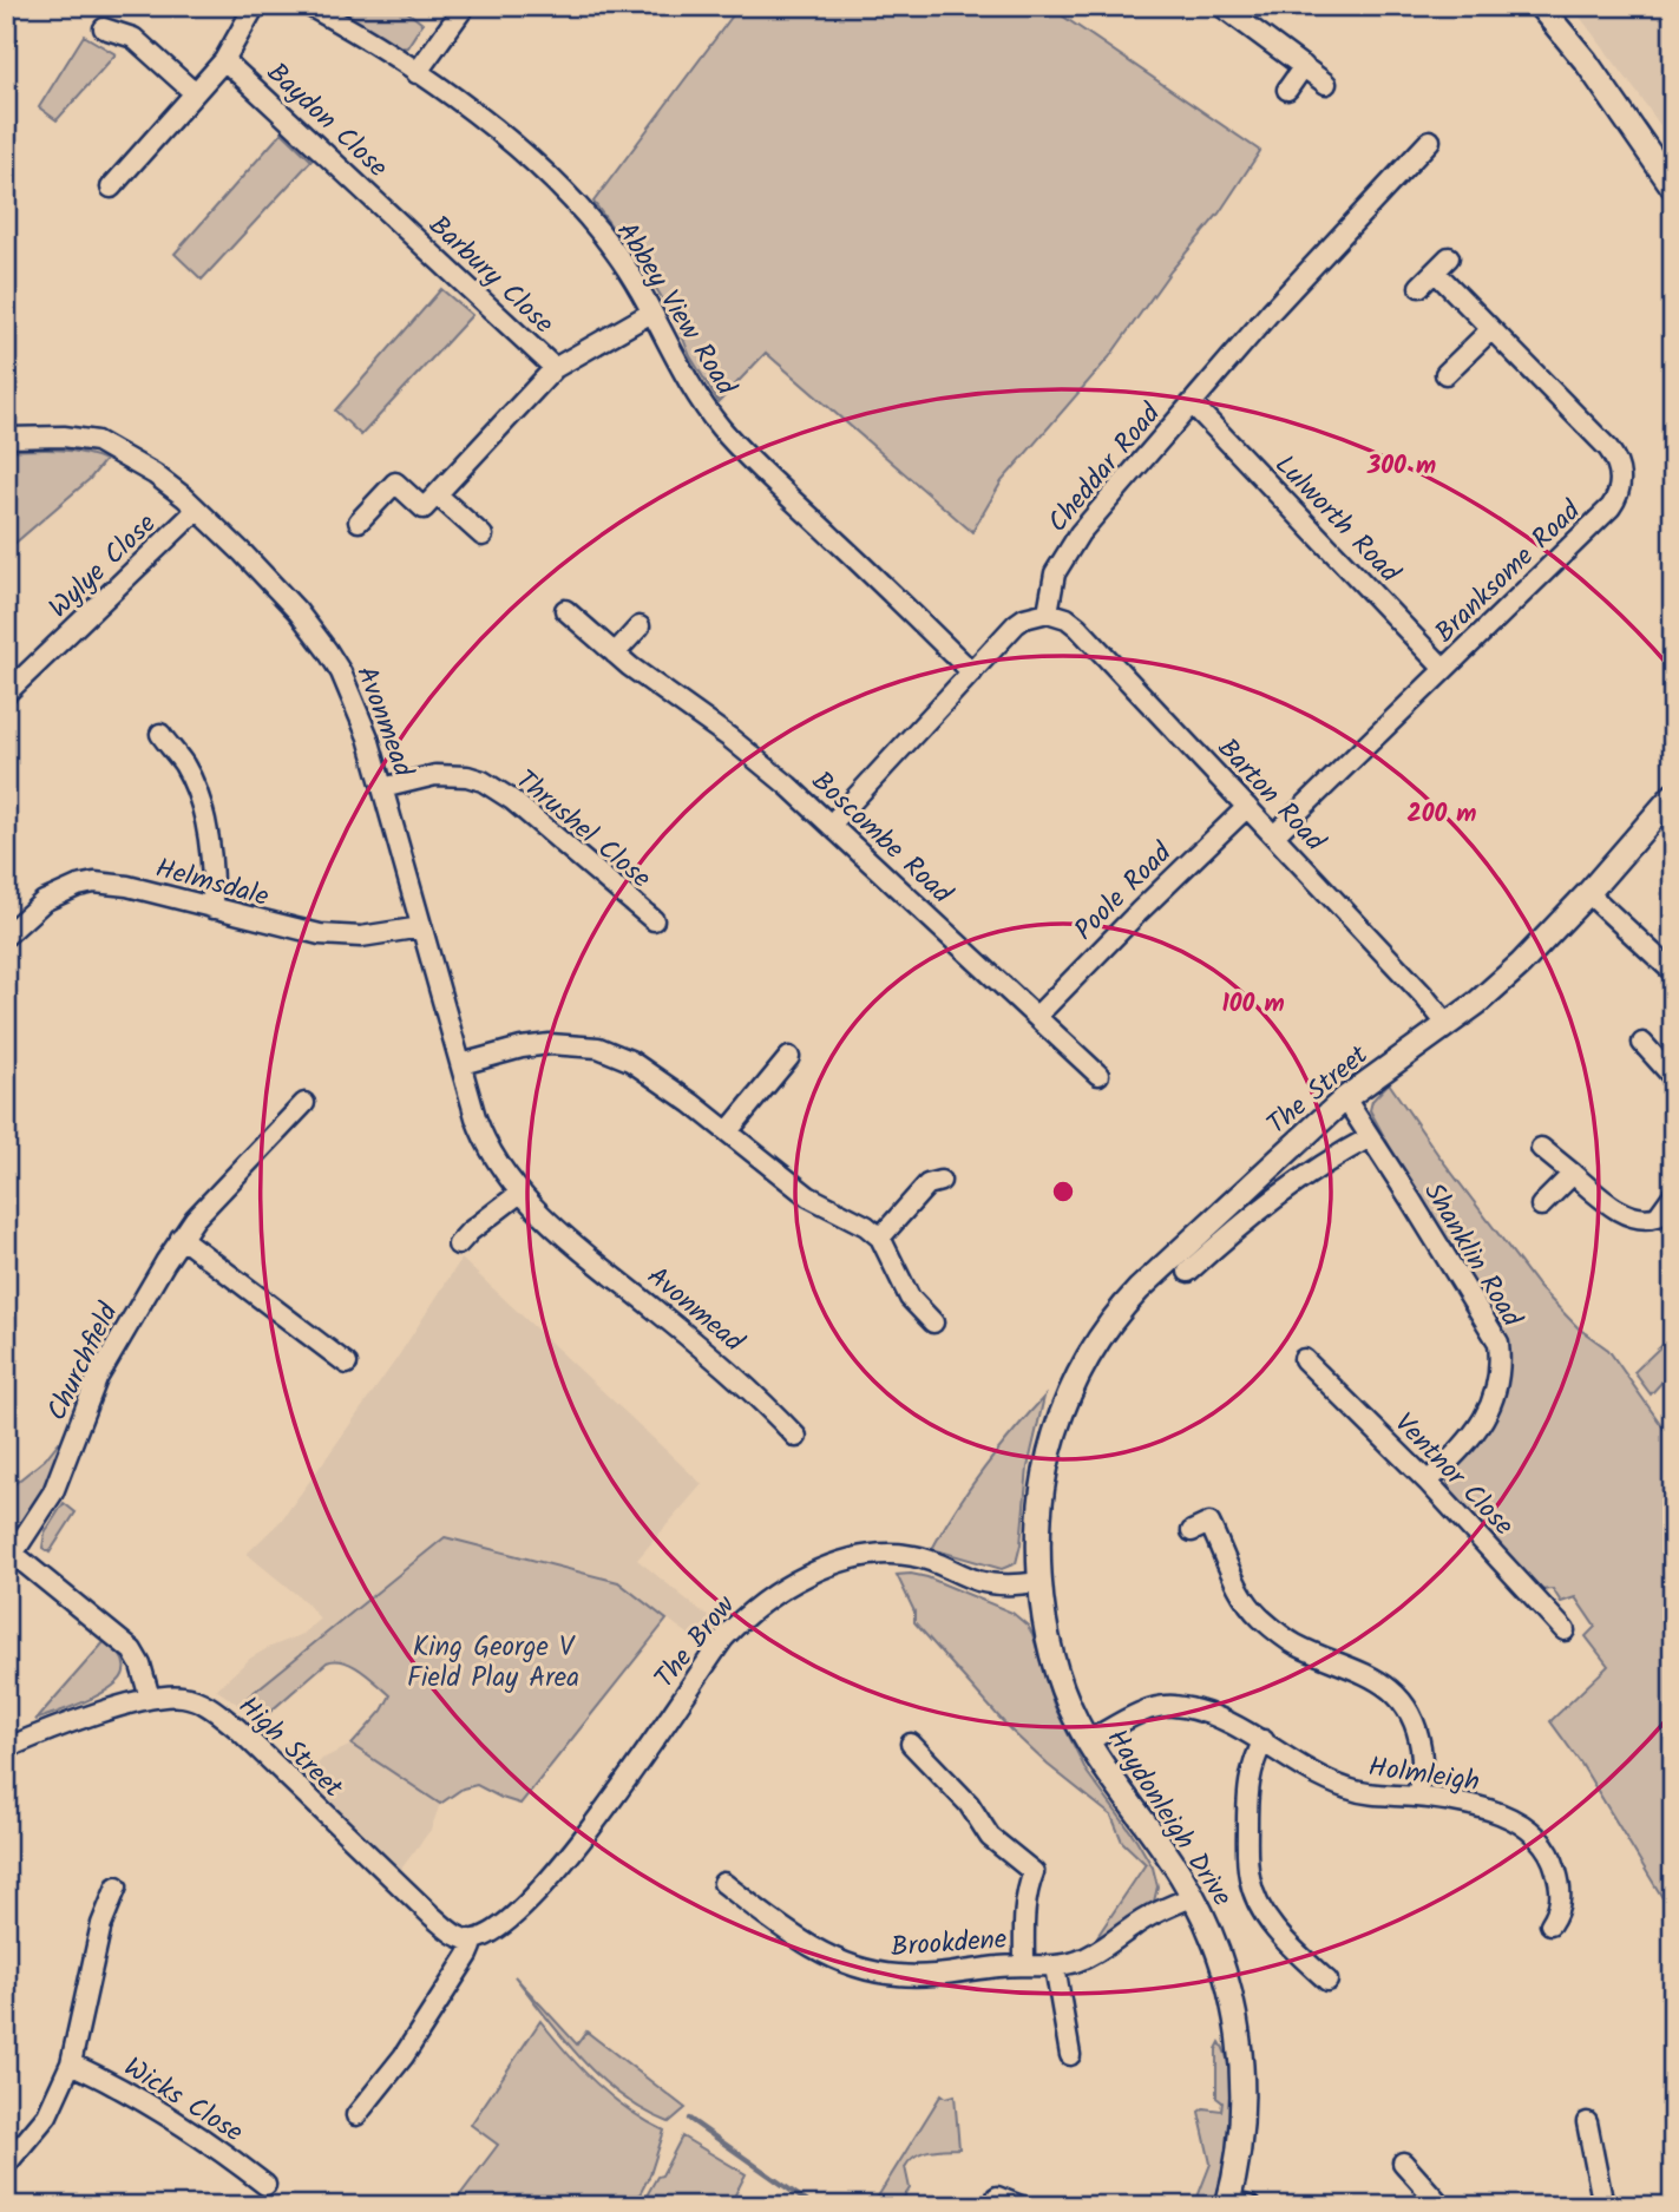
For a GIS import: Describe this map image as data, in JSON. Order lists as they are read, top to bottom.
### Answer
{
  "streets": {
    "street": [
      "Baydon Close",
      "Barbury Close",
      "Abbey View Road",
      "Cheddar Road",
      "Lulworth Road",
      "Wylye Close",
      "Branksome Road",
      "Avonmead",
      "Barton Road",
      "Thrushel Close",
      "Boscombe Road",
      "Helmsdale",
      "Poole Road",
      "The Street",
      "Shanklin Road",
      "Churchfield",
      "Ventnor Close",
      "The Brow",
      "High Street",
      "Holmleigh",
      "Haydonleigh Drive",
      "Brookdene",
      "Wicks Close"
    ]
  },
  "crossings": [
    ["Baydon Close", "Barbury Close"],
    ["Barbury Close", "Abbey View Road"],
    ["Cheddar Road", "Lulworth Road"],
    ["Cheddar Road", "Barton Road"],
    ["Lulworth Road", "Branksome Road"],
    ["Wylye Close", "Avonmead"],
    ["Branksome Road", "Barton Road"],
    ["Avonmead", "Thrushel Close"],
    ["Avonmead", "Helmsdale"],
    ["Barton Road", "Poole Road"],
    ["Barton Road", "The Street"],
    ["Boscombe Road", "Poole Road"],
    ["The Street", "Shanklin Road"],
    ["The Street", "Haydonleigh Drive"],
    ["Shanklin Road", "Ventnor Close"],
    ["The Brow", "High Street"],
    ["The Brow", "Haydonleigh Drive"],
    ["Holmleigh", "Haydonleigh Drive"],
    ["Haydonleigh Drive", "Brookdene"]
  ],
  "parks": ["King George V Field Play Area"],
  "rings": ["300 m", "200 m", "100 m"]
}
